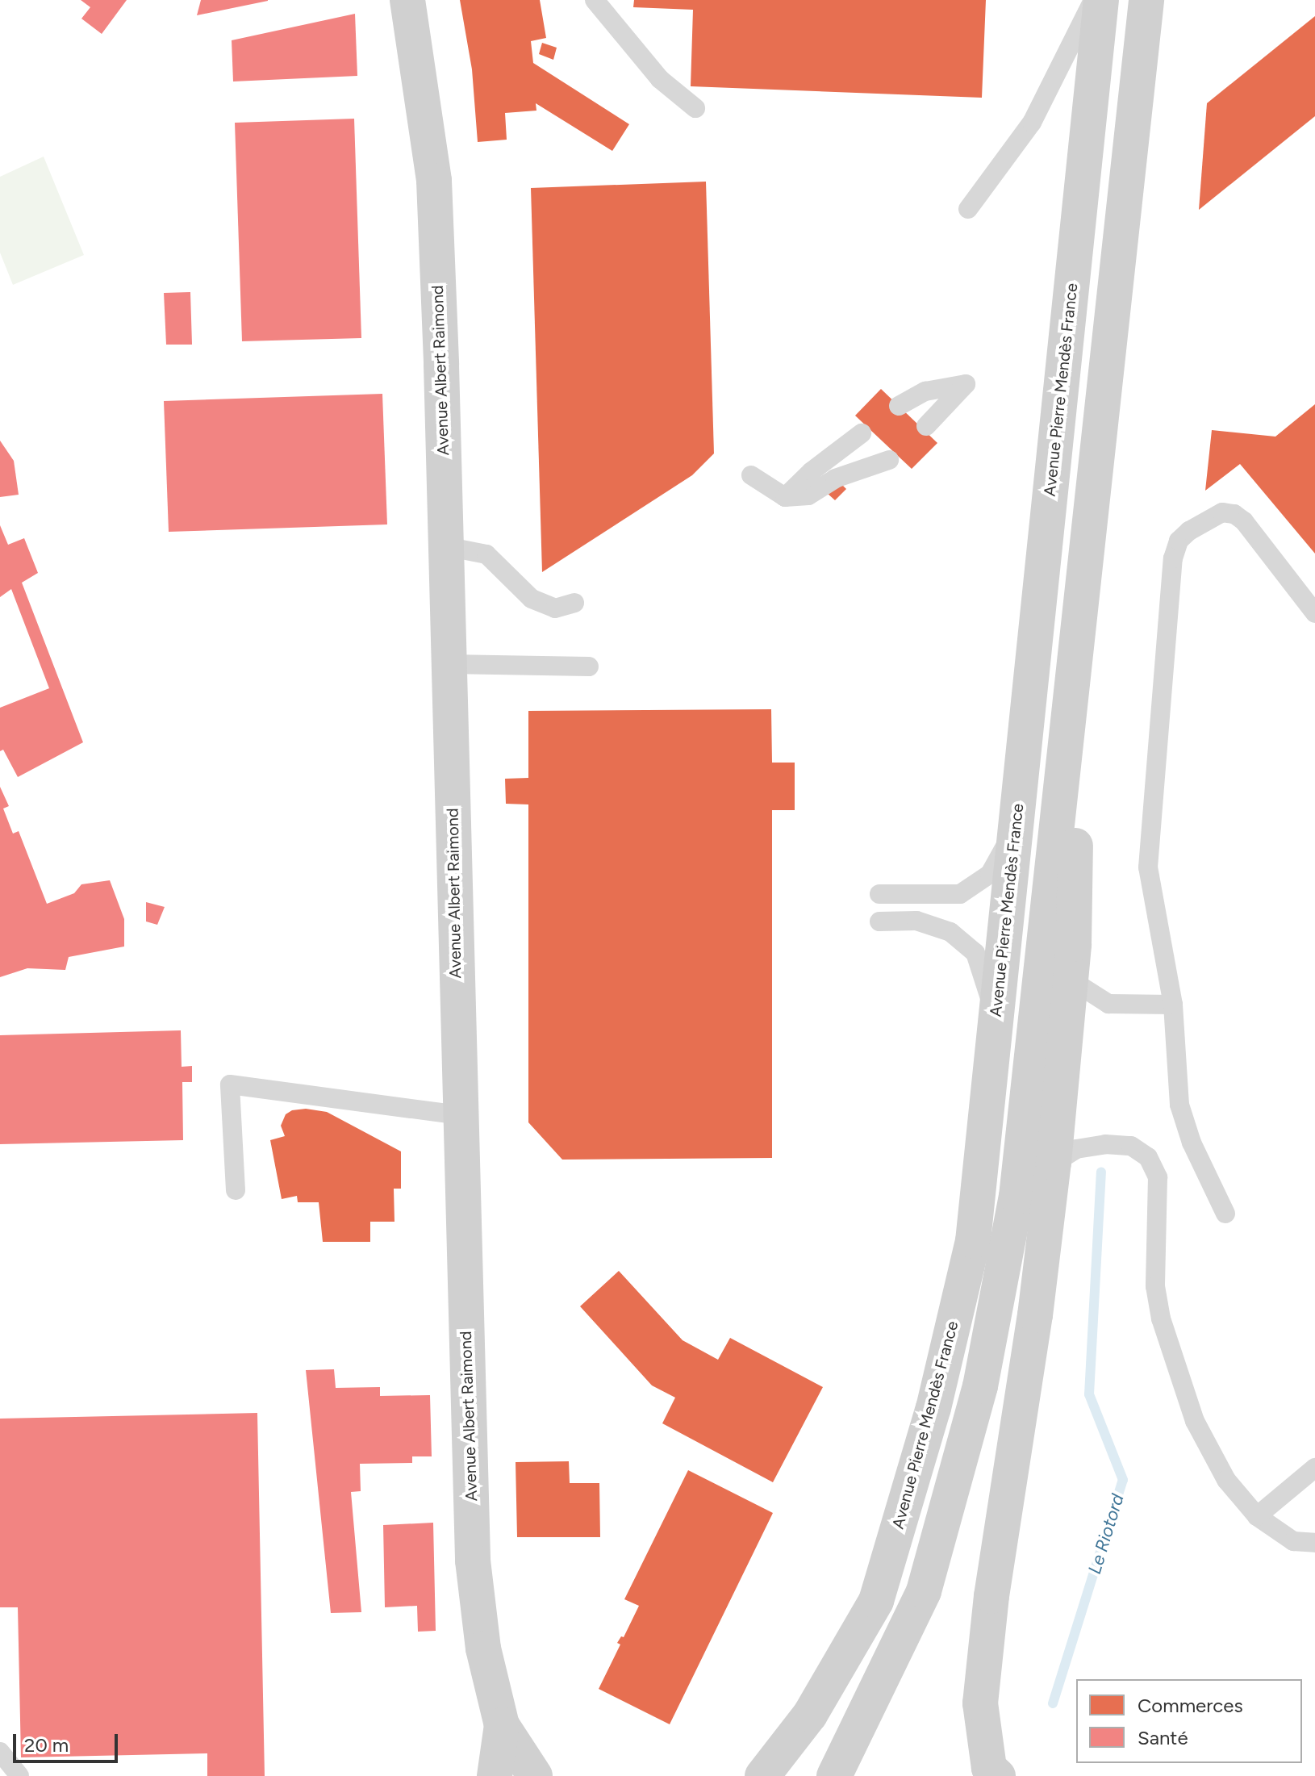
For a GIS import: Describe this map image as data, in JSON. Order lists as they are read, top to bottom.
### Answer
{
  "streets": {
    "main road": ["Avenue Albert Raimond", "Avenue Pierre Mendès France"]
  },
  "water": ["Le Riotord"],
  "legend": ["Commerces", "Santé"],
  "scale_bar": "20 m"
}
